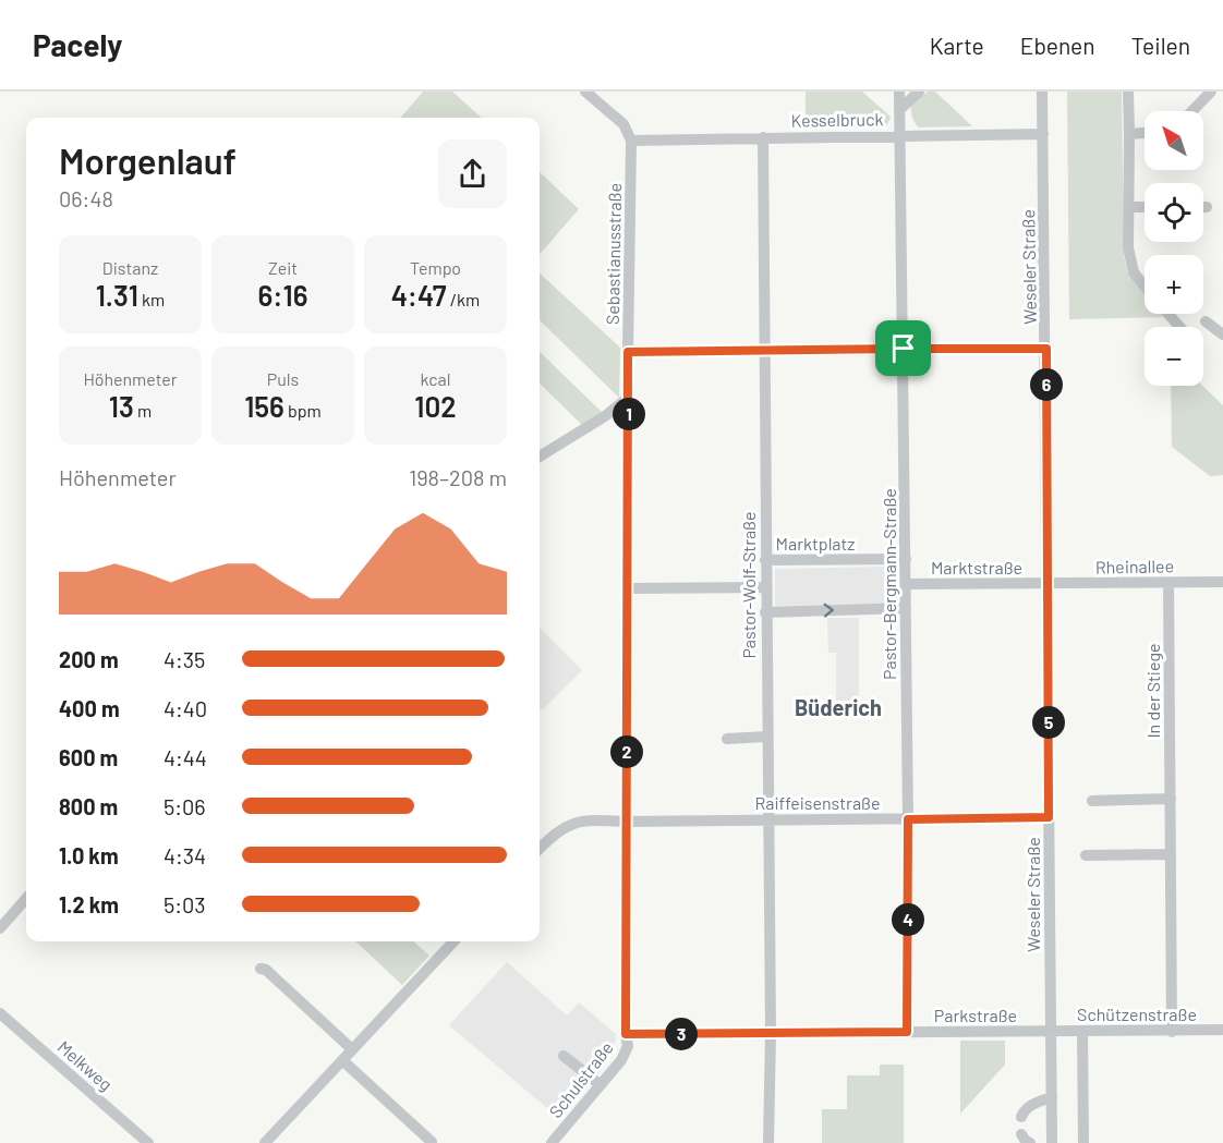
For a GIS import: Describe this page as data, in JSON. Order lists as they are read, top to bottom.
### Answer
{
  "streets": {
    "street": [
      "Kesselbruck",
      "Sebastianusstraße",
      "Weseler Straße",
      "Marktplatz",
      "Rheinallee",
      "Marktstraße",
      "Pastor-Bergmann-Straße",
      "Pastor-Wolf-Straße",
      "In der Stiege",
      "Raiffeisenstraße",
      "Schützenstraße",
      "Parkstraße",
      "Melkweg",
      "Schulstraße"
    ]
  },
  "crossings": [
    ["Kesselbruck", "Sebastianusstraße"],
    ["Kesselbruck", "Weseler Straße"],
    ["Kesselbruck", "Pastor-Bergmann-Straße"],
    ["Kesselbruck", "Pastor-Wolf-Straße"],
    ["Sebastianusstraße", "Raiffeisenstraße"],
    ["Sebastianusstraße", "Parkstraße"],
    ["Sebastianusstraße", "Schulstraße"],
    ["Weseler Straße", "Rheinallee"],
    ["Weseler Straße", "Marktstraße"],
    ["Weseler Straße", "Raiffeisenstraße"],
    ["Weseler Straße", "Schützenstraße"],
    ["Weseler Straße", "Parkstraße"],
    ["Marktplatz", "Pastor-Bergmann-Straße"],
    ["Marktplatz", "Pastor-Wolf-Straße"],
    ["Rheinallee", "Marktstraße"],
    ["Rheinallee", "In der Stiege"],
    ["Marktstraße", "Pastor-Bergmann-Straße"],
    ["Pastor-Bergmann-Straße", "Raiffeisenstraße"],
    ["Pastor-Bergmann-Straße", "Parkstraße"],
    ["Pastor-Wolf-Straße", "Raiffeisenstraße"],
    ["Pastor-Wolf-Straße", "Parkstraße"],
    ["In der Stiege", "Schützenstraße"],
    ["Schützenstraße", "Parkstraße"],
    ["Parkstraße", "Schulstraße"]
  ],
  "districts": ["Büderich"],
  "north": "top left",
  "page": {
    "header": "Pacely",
    "nav": ["Karte", "Ebenen", "Teilen"],
    "map_buttons": ["+", "−"],
    "heading": ["Morgenlauf", "06:48"],
    "stats": [
      ["Distanz", "1.31 km"],
      ["Zeit", "6:16"],
      ["Tempo", "4:47 /km"],
      ["Höhenmeter", "13 m"],
      ["Puls", "156 bpm"],
      ["kcal", "102"]
    ],
    "pins": [
      "6",
      "1",
      "5",
      "2",
      "4",
      "3"
    ],
    "chart": ["Höhenmeter", "198–208 m"],
    "list": [
      {
        "name": "200 m",
        "note": "4:35"
      },
      {
        "name": "400 m",
        "note": "4:40"
      },
      {
        "name": "600 m",
        "note": "4:44"
      },
      {
        "name": "800 m",
        "note": "5:06"
      },
      {
        "name": "1.0 km",
        "note": "4:34"
      },
      {
        "name": "1.2 km",
        "note": "5:03"
      }
    ]
  }
}
